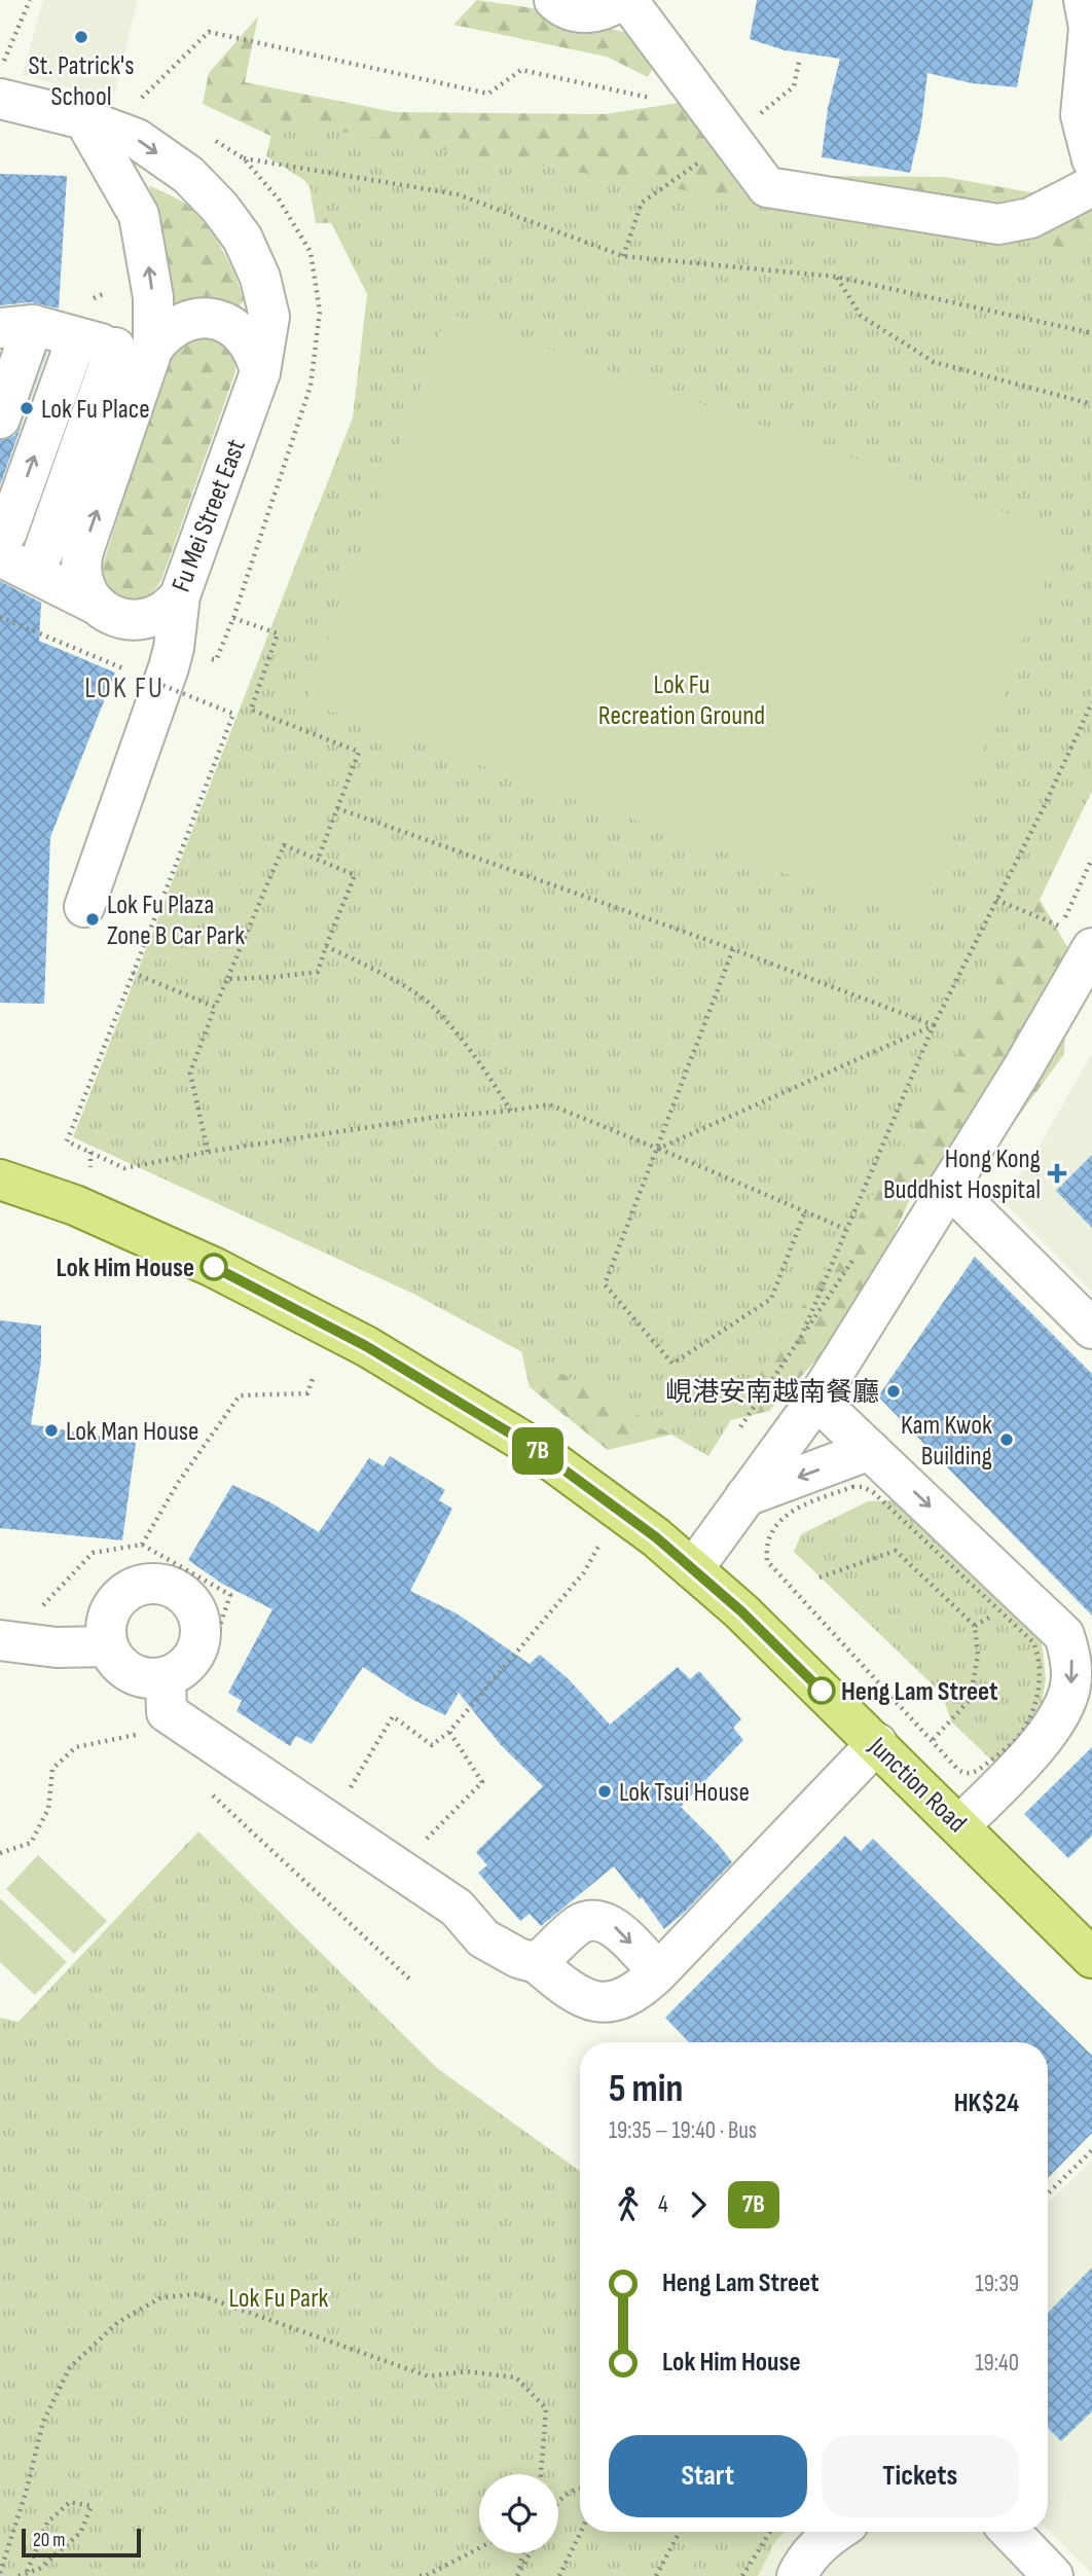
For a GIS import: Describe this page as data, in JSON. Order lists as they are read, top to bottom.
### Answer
{
  "streets": {
    "main road": ["Junction Road"],
    "street": ["Fu Mei Street East"]
  },
  "one_way": ["Fu Mei Street East"],
  "districts": ["LOK FU"],
  "parks": ["Lok Fu Recreation Ground", "Lok Fu Park"],
  "places": {
    "other": [
      "St. Patrick's School",
      "Lok Fu Place",
      "Lok Fu Plaza Zone B Car Park",
      "Lok Him House",
      "峴港安南越南餐廳",
      "Lok Man House",
      "Kam Kwok Building",
      "Heng Lam Street",
      "Lok Tsui House"
    ],
    "health": ["Hong Kong Buddhist Hospital"]
  },
  "lines": ["bus line 7B"],
  "scale_bar": "20 m",
  "page": {
    "on_map": "7B",
    "heading": ["5 min", "19:35 – 19:40 · Bus", "HK$24"],
    "legs": ["4", "7B"],
    "list": [
      {
        "name": "Heng Lam Street",
        "value": "19:39"
      },
      {
        "name": "Lok Him House",
        "value": "19:40"
      }
    ],
    "buttons": ["Start", "Tickets"],
    "scale": "20 m"
  }
}
